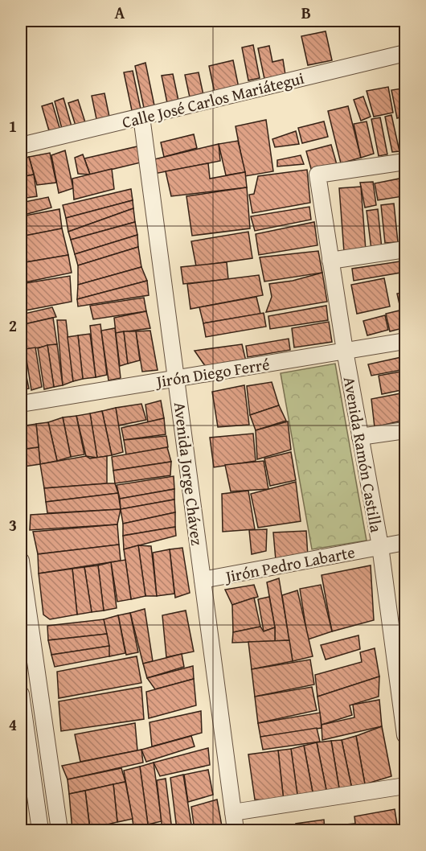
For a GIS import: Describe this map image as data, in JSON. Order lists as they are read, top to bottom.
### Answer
{
  "streets": {
    "street": [
      "Calle José Carlos Mariátegui",
      "Jirón Diego Ferré",
      "Avenida Ramón Castilla",
      "Avenida Jorge Chávez",
      "Jirón Pedro Labarte"
    ]
  },
  "crossings": [
    ["Calle José Carlos Mariátegui", "Avenida Jorge Chávez"],
    ["Jirón Diego Ferré", "Avenida Ramón Castilla"],
    ["Jirón Diego Ferré", "Avenida Jorge Chávez"],
    ["Avenida Ramón Castilla", "Jirón Pedro Labarte"],
    ["Avenida Jorge Chávez", "Jirón Pedro Labarte"]
  ],
  "grid": {
    "columns": ["A", "B"],
    "rows": [
      "1",
      "2",
      "3",
      "4"
    ]
  }
}
